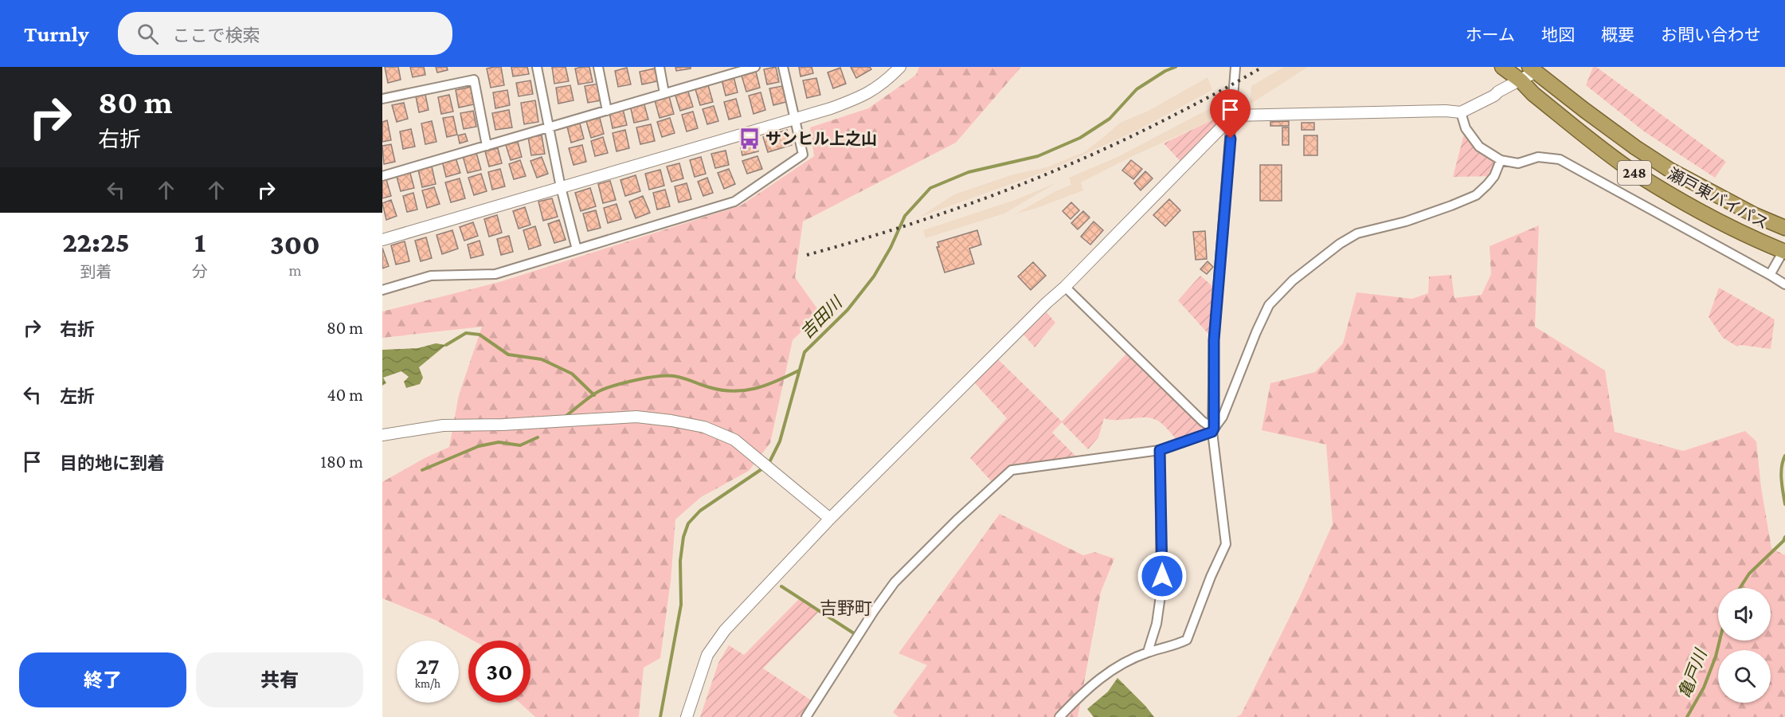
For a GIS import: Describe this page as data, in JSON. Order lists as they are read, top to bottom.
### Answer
{
  "streets": {
    "highway": ["248", "瀬戸東バイパス"]
  },
  "districts": ["吉野町"],
  "water": ["吉田川", "亀戸川"],
  "places": {
    "bus stop": ["サンヒル上之山"]
  },
  "page": {
    "header": "Turnly",
    "search": "ここで検索",
    "nav": [
      "ホーム",
      "地図",
      "概要",
      "お問い合わせ"
    ],
    "turn": ["80 m", "右折"],
    "eta": [
      "22:25",
      "到着",
      "1",
      "分",
      "300",
      "m"
    ],
    "list": [
      {
        "name": "右折",
        "value": "80 m"
      },
      {
        "name": "左折",
        "value": "40 m"
      },
      {
        "name": "目的地に到着",
        "value": "180 m"
      }
    ],
    "speed": "27 km/h",
    "limit": "30",
    "buttons": ["終了", "共有"]
  }
}
